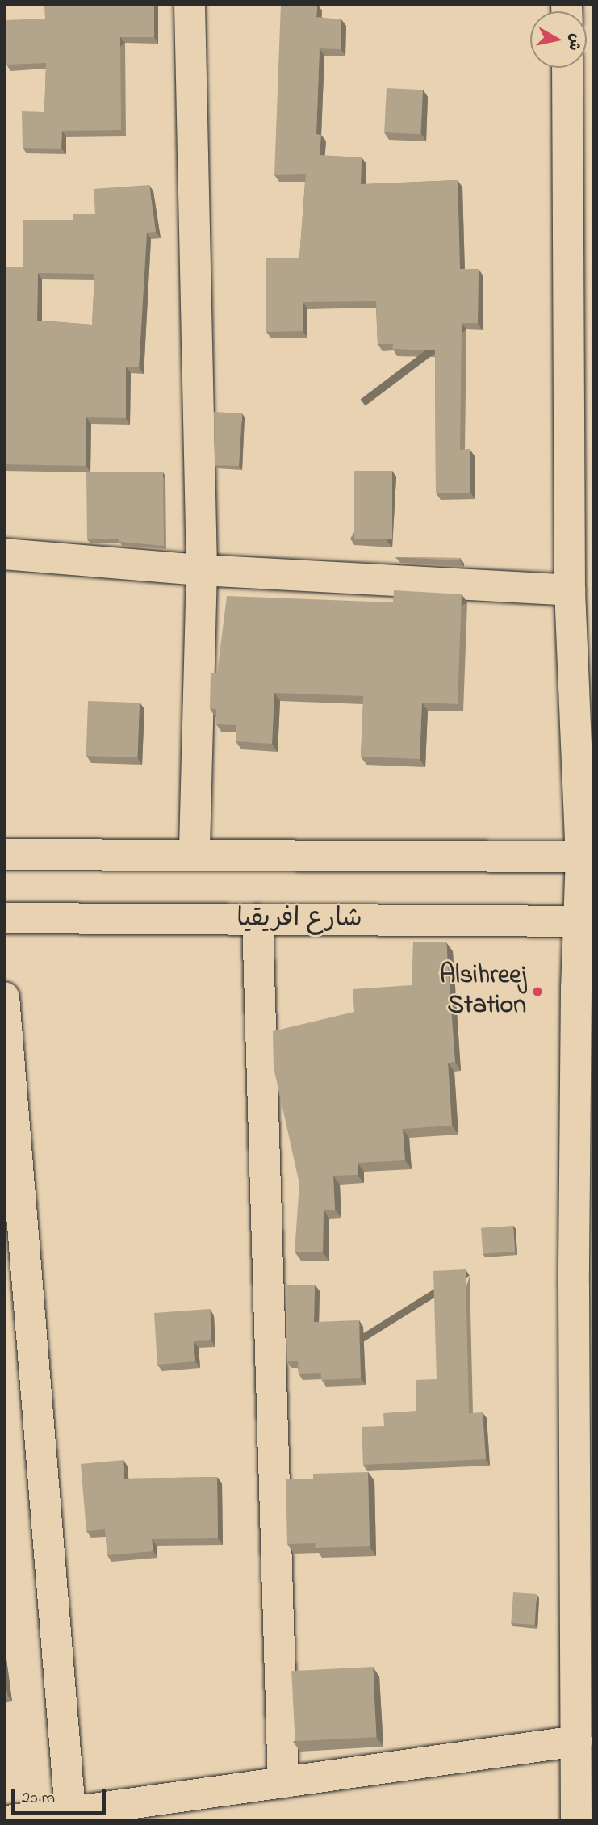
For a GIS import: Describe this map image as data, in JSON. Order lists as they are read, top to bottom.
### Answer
{
  "streets": {
    "street": ["شارع افريقيا"]
  },
  "places": ["Alsihreej Station"],
  "scale_bar": "20 m",
  "north": "right"
}
